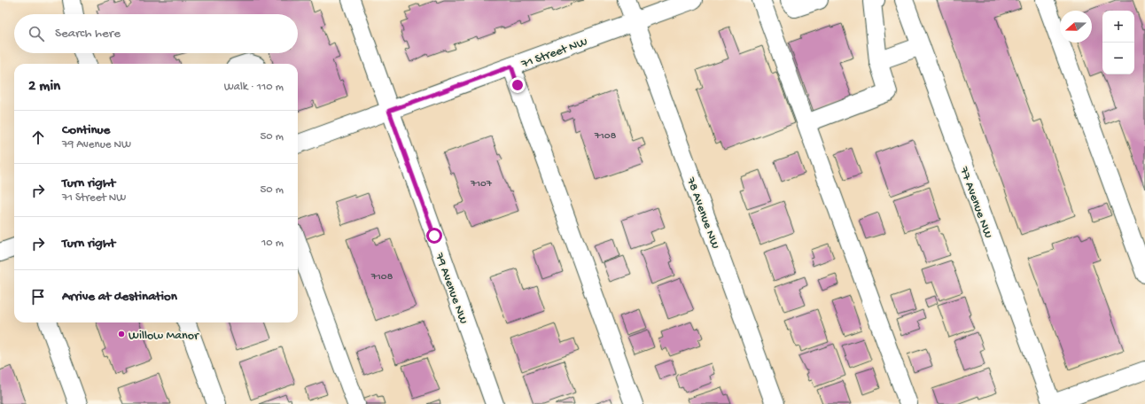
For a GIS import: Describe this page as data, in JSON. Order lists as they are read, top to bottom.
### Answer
{
  "streets": {
    "street": [
      "71 Street NW",
      "77 Avenue NW",
      "78 Avenue NW",
      "79 Avenue NW"
    ]
  },
  "crossings": [
    ["71 Street NW", "78 Avenue NW"],
    ["71 Street NW", "79 Avenue NW"]
  ],
  "places": ["Willow Manor"],
  "house_numbers": ["7108", "7107", "7108"],
  "north": "left",
  "page": {
    "map_buttons": ["+", "−"],
    "search": "Search here",
    "heading": ["2 min", "Walk · 110 m"],
    "list": [
      ["Continue", "79 Avenue NW", "50 m"],
      ["Turn right", "71 Street NW", "50 m"],
      ["Turn right", "10 m"],
      "Arrive at destination"
    ]
  }
}
